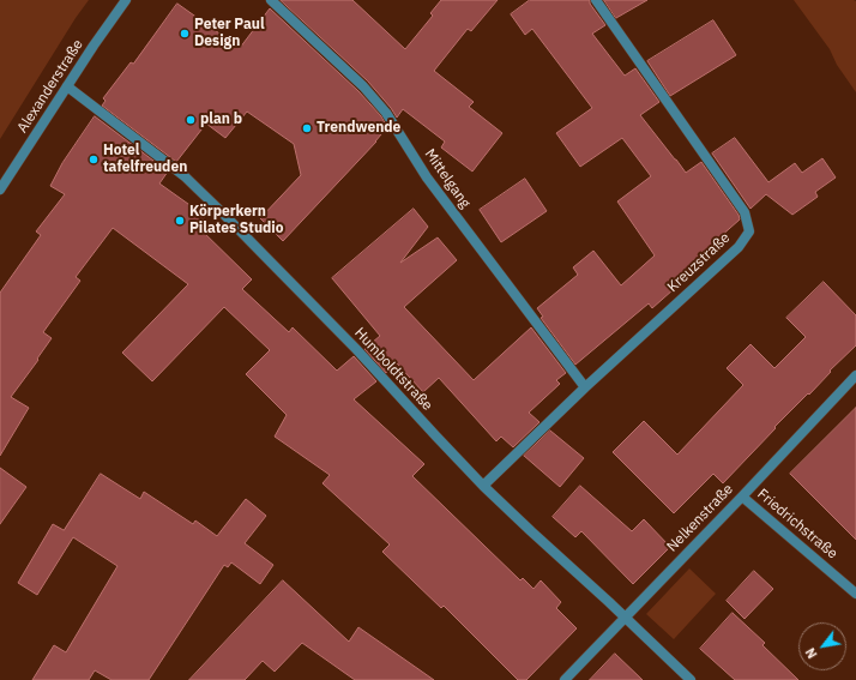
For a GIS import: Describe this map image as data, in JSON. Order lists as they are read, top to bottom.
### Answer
{
  "streets": {
    "street": [
      "Alexanderstraße",
      "Mittelgang",
      "Kreuzstraße",
      "Humboldtstraße",
      "Nelkenstraße",
      "Friedrichstraße"
    ]
  },
  "crossings": [
    ["Alexanderstraße", "Humboldtstraße"],
    ["Mittelgang", "Kreuzstraße"],
    ["Kreuzstraße", "Humboldtstraße"],
    ["Humboldtstraße", "Nelkenstraße"],
    ["Nelkenstraße", "Friedrichstraße"]
  ],
  "places": [
    "Peter Paul Design",
    "plan b",
    "Trendwende",
    "Hotel tafelfreuden",
    "Körperkern Pilates Studio"
  ],
  "north": "bottom left"
}
